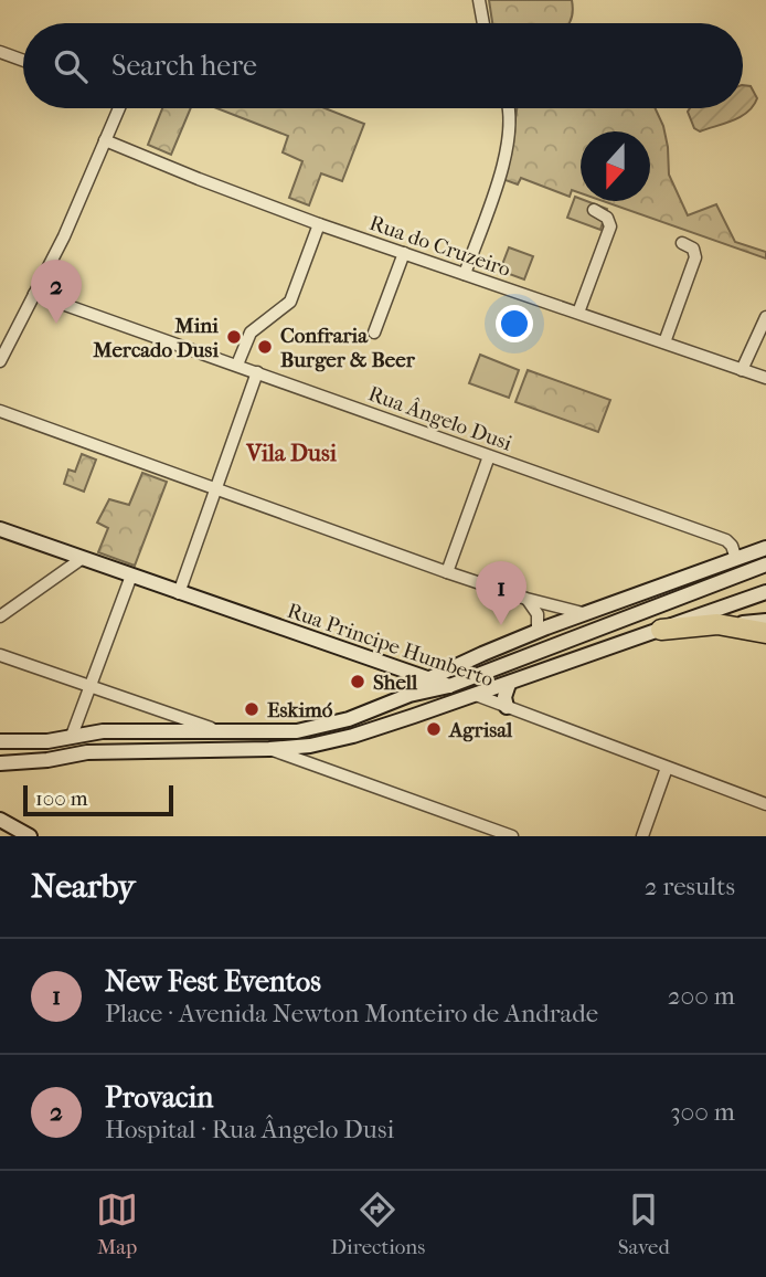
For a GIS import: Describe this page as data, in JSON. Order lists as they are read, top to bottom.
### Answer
{
  "streets": {
    "main road": ["Rua Principe Humberto"],
    "street": ["Rua do Cruzeiro", "Rua Ângelo Dusi"]
  },
  "districts": ["Vila Dusi"],
  "places": [
    "Mini Mercado Dusi",
    "Confraria Burger & Beer",
    "Shell",
    "Eskimó",
    "Agrisal"
  ],
  "scale_bar": "100 m",
  "north": "bottom",
  "page": {
    "search": "Search here",
    "pins": ["2", "1"],
    "scale": "100 m",
    "heading": ["Nearby", "2 results"],
    "list": [
      {
        "mark": "1",
        "name": "New Fest Eventos",
        "note": "Place · Avenida Newton Monteiro de Andrade",
        "value": "200 m"
      },
      {
        "mark": "2",
        "name": "Provacin",
        "note": "Hospital · Rua Ângelo Dusi",
        "value": "300 m"
      }
    ],
    "nav": ["Map", "Directions", "Saved"]
  }
}
